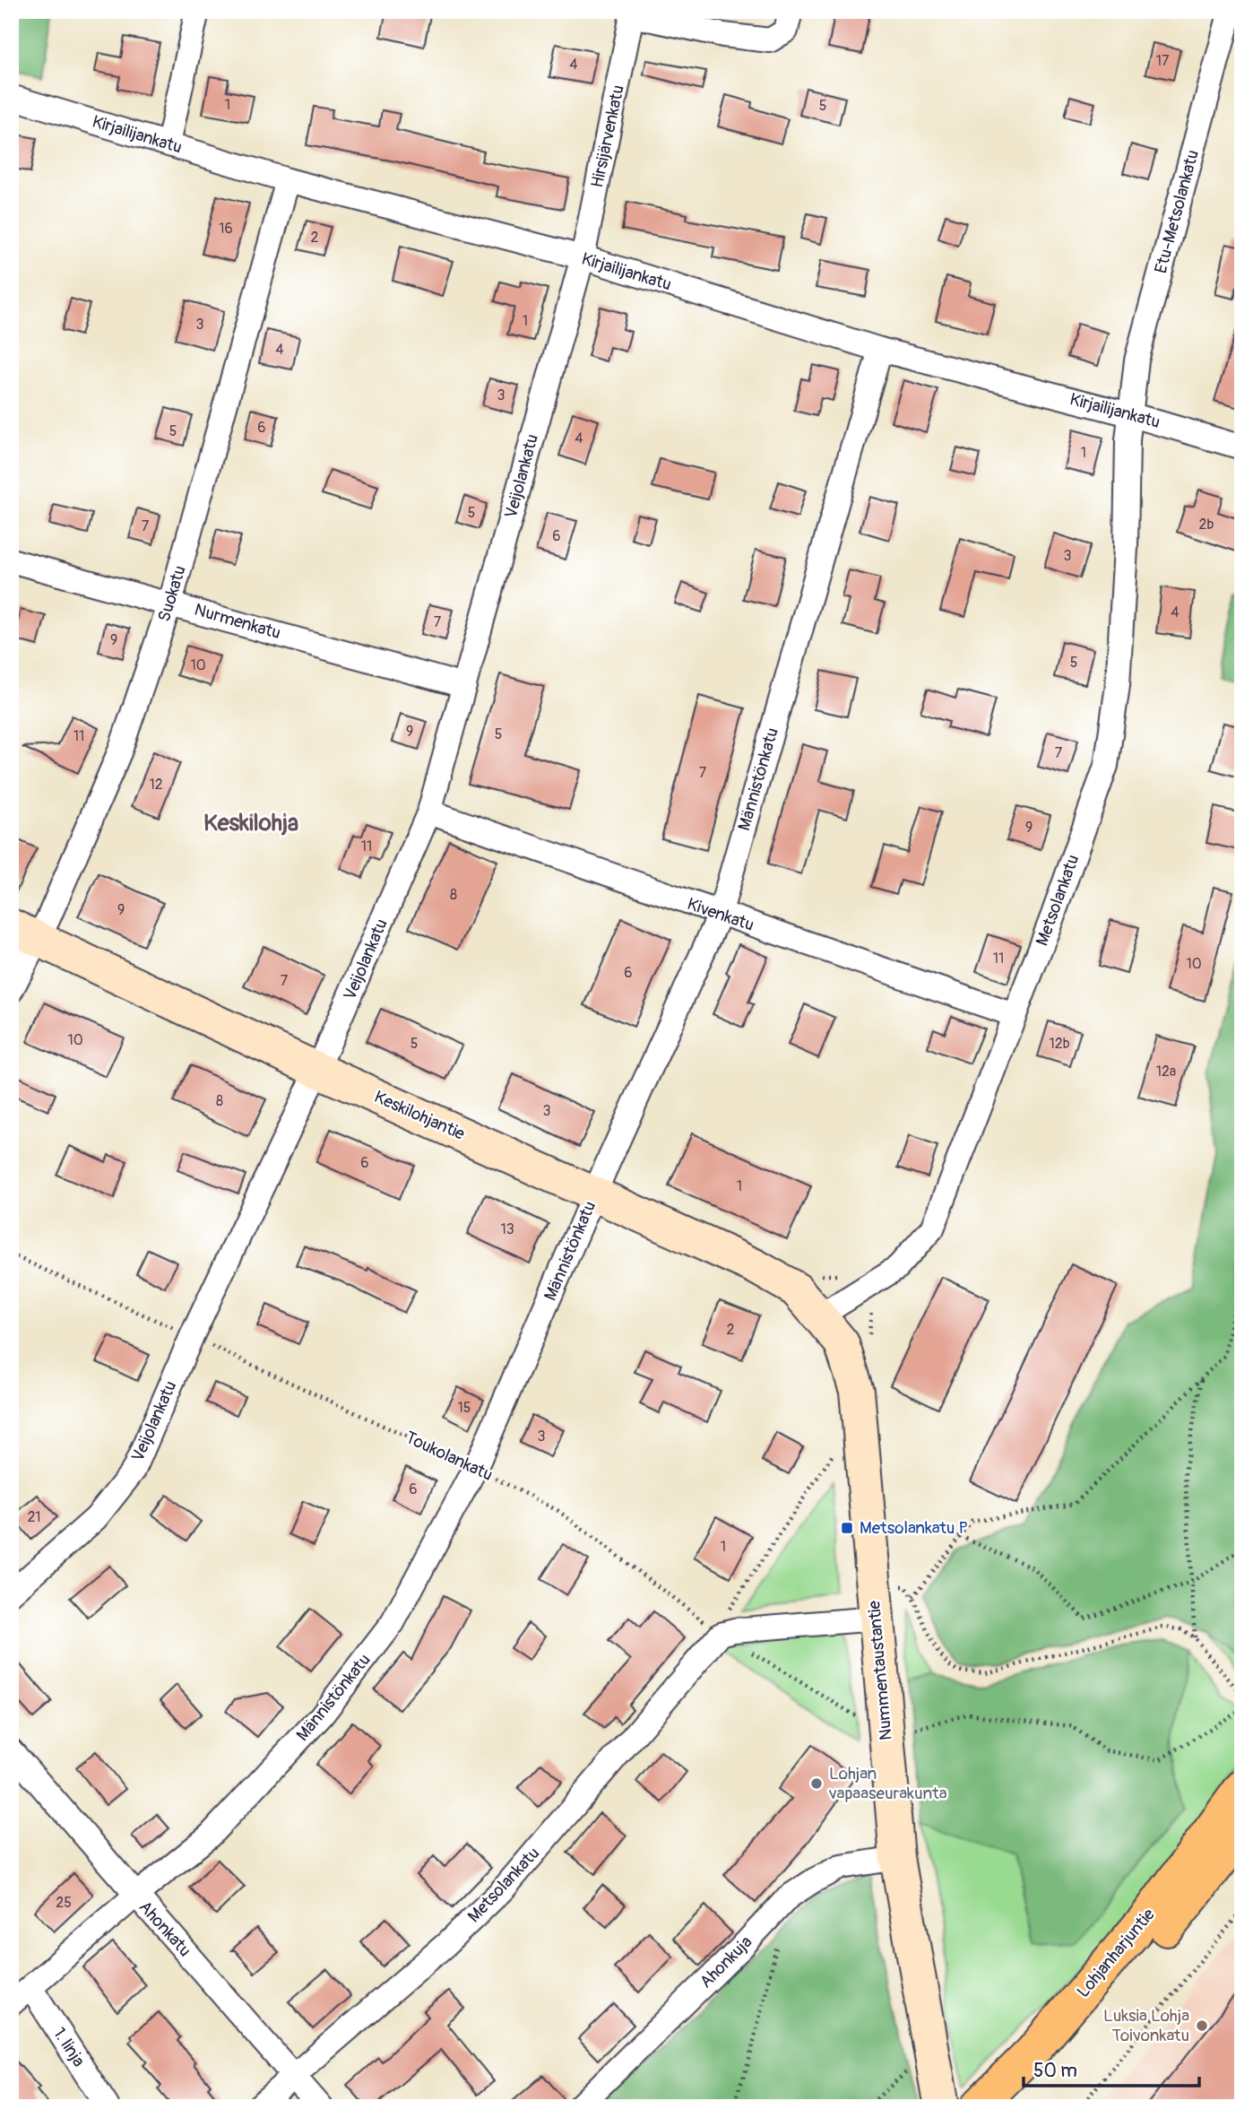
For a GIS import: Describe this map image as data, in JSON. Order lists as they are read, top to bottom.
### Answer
{
  "streets": {
    "highway": ["Lohjanharjuntie"],
    "street": [
      "Kirjailijankatu",
      "Hirsijärvenkatu",
      "Etu-Metsolankatu",
      "Veijolankatu",
      "Suokatu",
      "Nurmenkatu",
      "Männistönkatu",
      "Metsolankatu",
      "Kivenkatu",
      "Keskilohjantie",
      "Nummentaustantie",
      "Ahonkatu",
      "Ahonkuja",
      "1. linja"
    ],
    "path": ["Toukolankatu"]
  },
  "crossings": [
    ["Kirjailijankatu", "Hirsijärvenkatu"],
    ["Kirjailijankatu", "Etu-Metsolankatu"],
    ["Kirjailijankatu", "Veijolankatu"],
    ["Kirjailijankatu", "Suokatu"],
    ["Kirjailijankatu", "Männistönkatu"],
    ["Kirjailijankatu", "Metsolankatu"],
    ["Hirsijärvenkatu", "Veijolankatu"],
    ["Etu-Metsolankatu", "Metsolankatu"],
    ["Veijolankatu", "Nurmenkatu"],
    ["Veijolankatu", "Kivenkatu"],
    ["Veijolankatu", "Keskilohjantie"],
    ["Veijolankatu", "Toukolankatu"],
    ["Suokatu", "Nurmenkatu"],
    ["Suokatu", "Keskilohjantie"],
    ["Männistönkatu", "Kivenkatu"],
    ["Männistönkatu", "Keskilohjantie"],
    ["Männistönkatu", "Toukolankatu"],
    ["Männistönkatu", "Ahonkatu"],
    ["Männistönkatu", "1. linja"],
    ["Metsolankatu", "Kivenkatu"],
    ["Metsolankatu", "Keskilohjantie"],
    ["Metsolankatu", "Toukolankatu"],
    ["Metsolankatu", "Nummentaustantie"],
    ["Metsolankatu", "Ahonkatu"],
    ["Keskilohjantie", "Nummentaustantie"],
    ["Nummentaustantie", "Ahonkuja"]
  ],
  "districts": ["Keskilohja"],
  "places": {
    "transit": ["Metsolankatu P"],
    "other": ["Lohjan vapaaseurakunta", "Luksia Lohja Toivonkatu"]
  },
  "house_numbers": [
    "17",
    "4",
    "1",
    "5",
    "16",
    "2",
    "1",
    "3",
    "4",
    "3",
    "6",
    "5",
    "4",
    "1",
    "5",
    "2b",
    "7",
    "6",
    "3",
    "4",
    "7",
    "9",
    "5",
    "10",
    "9",
    "5",
    "11",
    "7",
    "7",
    "12",
    "9",
    "11",
    "8",
    "9",
    "11",
    "10",
    "6",
    "7",
    "10",
    "5",
    "12b",
    "12a",
    "8",
    "3",
    "6",
    "1",
    "13",
    "2",
    "15",
    "3",
    "6",
    "21",
    "1",
    "25"
  ],
  "scale_bar": "50 m"
}
